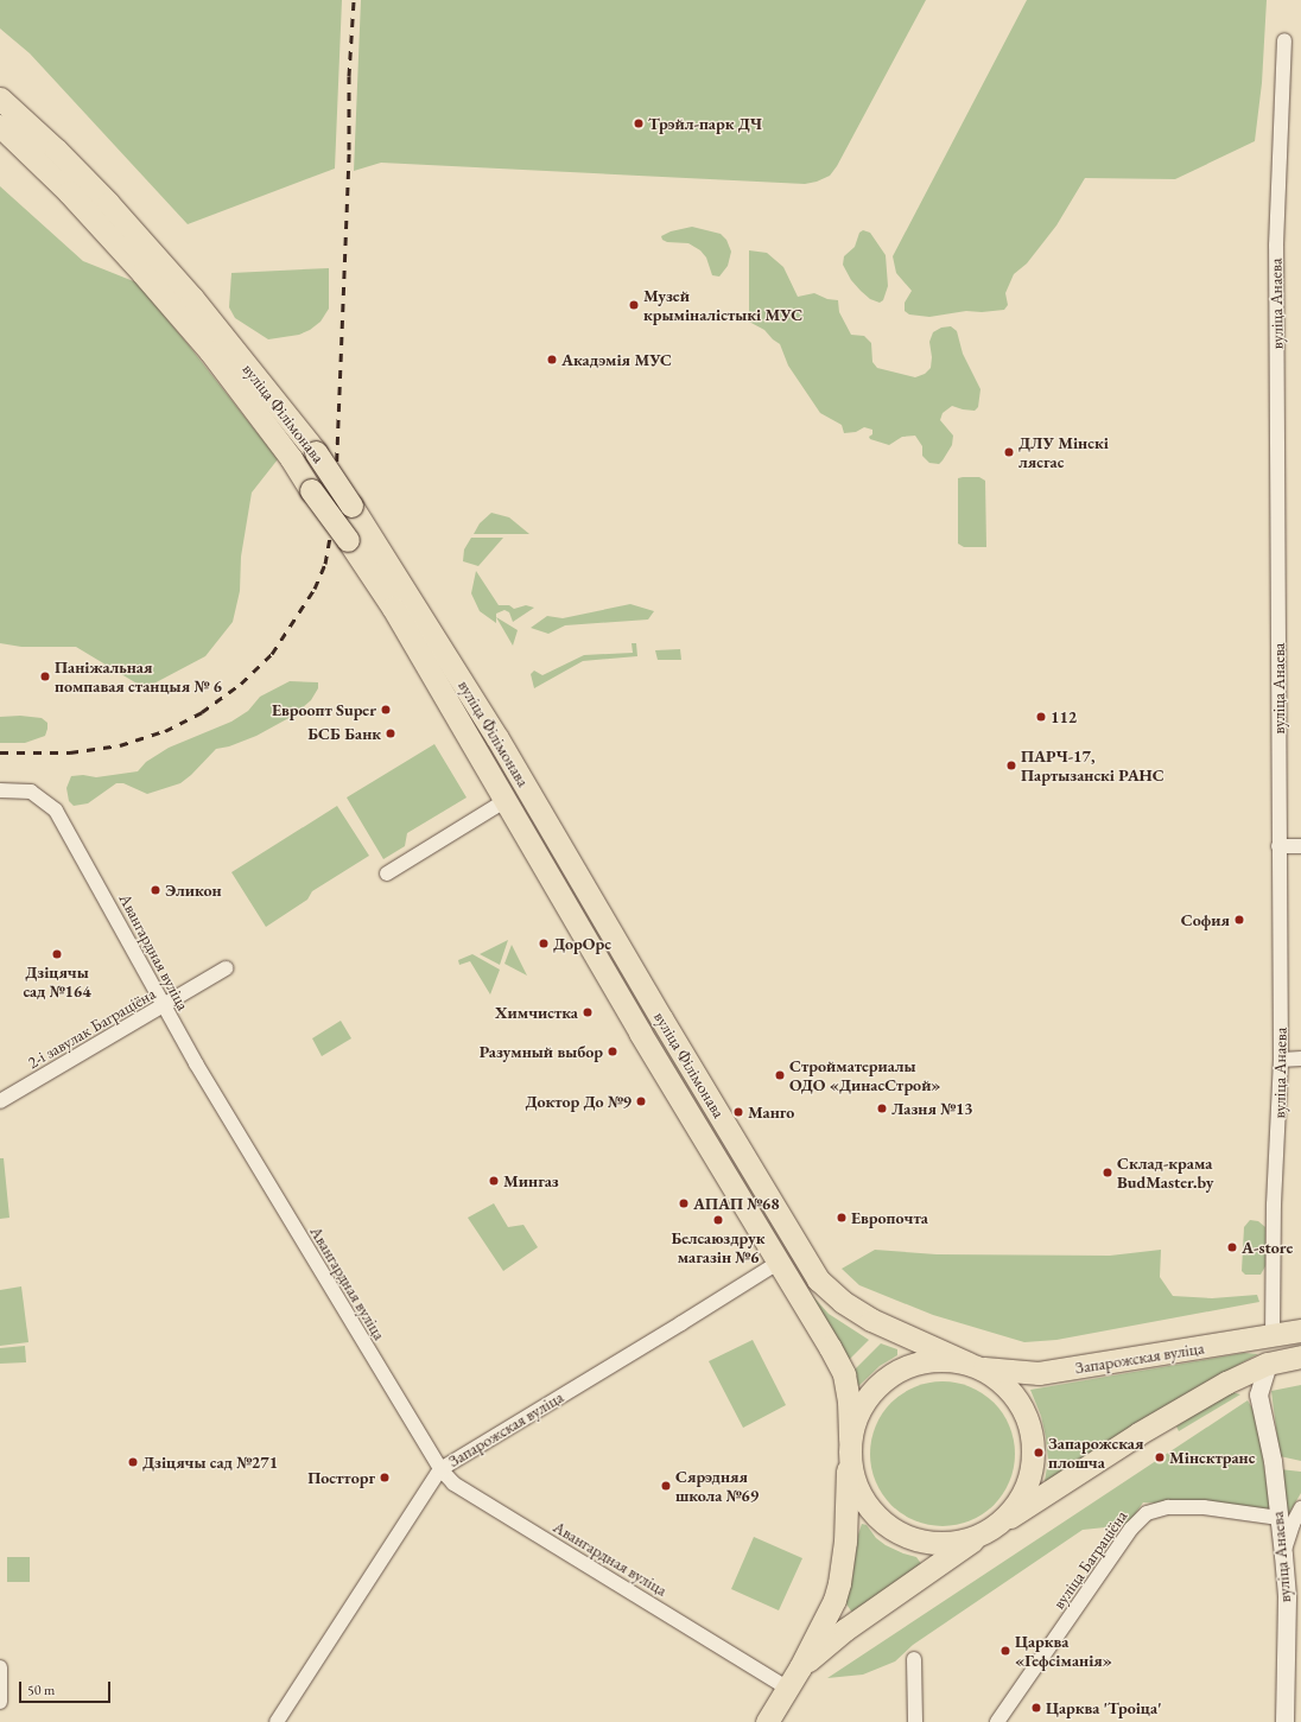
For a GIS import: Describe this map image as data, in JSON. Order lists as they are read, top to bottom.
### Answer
{
  "streets": {
    "main road": ["вуліца Філімонава", "Запарожская вуліца"],
    "street": [
      "вуліца Анаева",
      "Авангардная вуліца",
      "2-і завулак Баграціёна",
      "вуліца Баграціёна"
    ]
  },
  "crossings": [
    ["вуліца Анаева", "Запарожская вуліца"],
    ["вуліца Анаева", "вуліца Баграціёна"],
    ["вуліца Філімонава", "Запарожская вуліца"],
    ["Авангардная вуліца", "2-і завулак Баграціёна"],
    ["Авангардная вуліца", "Запарожская вуліца"]
  ],
  "places": [
    "Трэйл-парк ДЧ",
    "Музей крыміналістыкі МУС",
    "Акадэмія МУС",
    "ДЛУ Мінскі лясгас",
    "Паніжальная помпавая станцыя № 6",
    "Евроопт Super",
    "112",
    "БСБ Банк",
    "ПАРЧ-17, Партызанскі РАНС",
    "Эликон",
    "София",
    "ДорОрс",
    "Дзіцячы сад №164",
    "Химчистка",
    "Разумный выбор",
    "Стройматериалы ОДО «ДинасСтрой»",
    "Доктор До №9",
    "Лазня №13",
    "Манго",
    "Склад-крама BudMaster.by",
    "Мингаз",
    "АПАП №68",
    "Европочта",
    "Белсаюздрук магазін №6",
    "А-store",
    "Запарожская плошча",
    "Мінсктранс",
    "Дзіцячы сад №271",
    "Постторг",
    "Сярэдняя школа №69",
    "Царква «Гефсіманія»",
    "Царква 'Троіца'"
  ],
  "scale_bar": "50 m"
}
